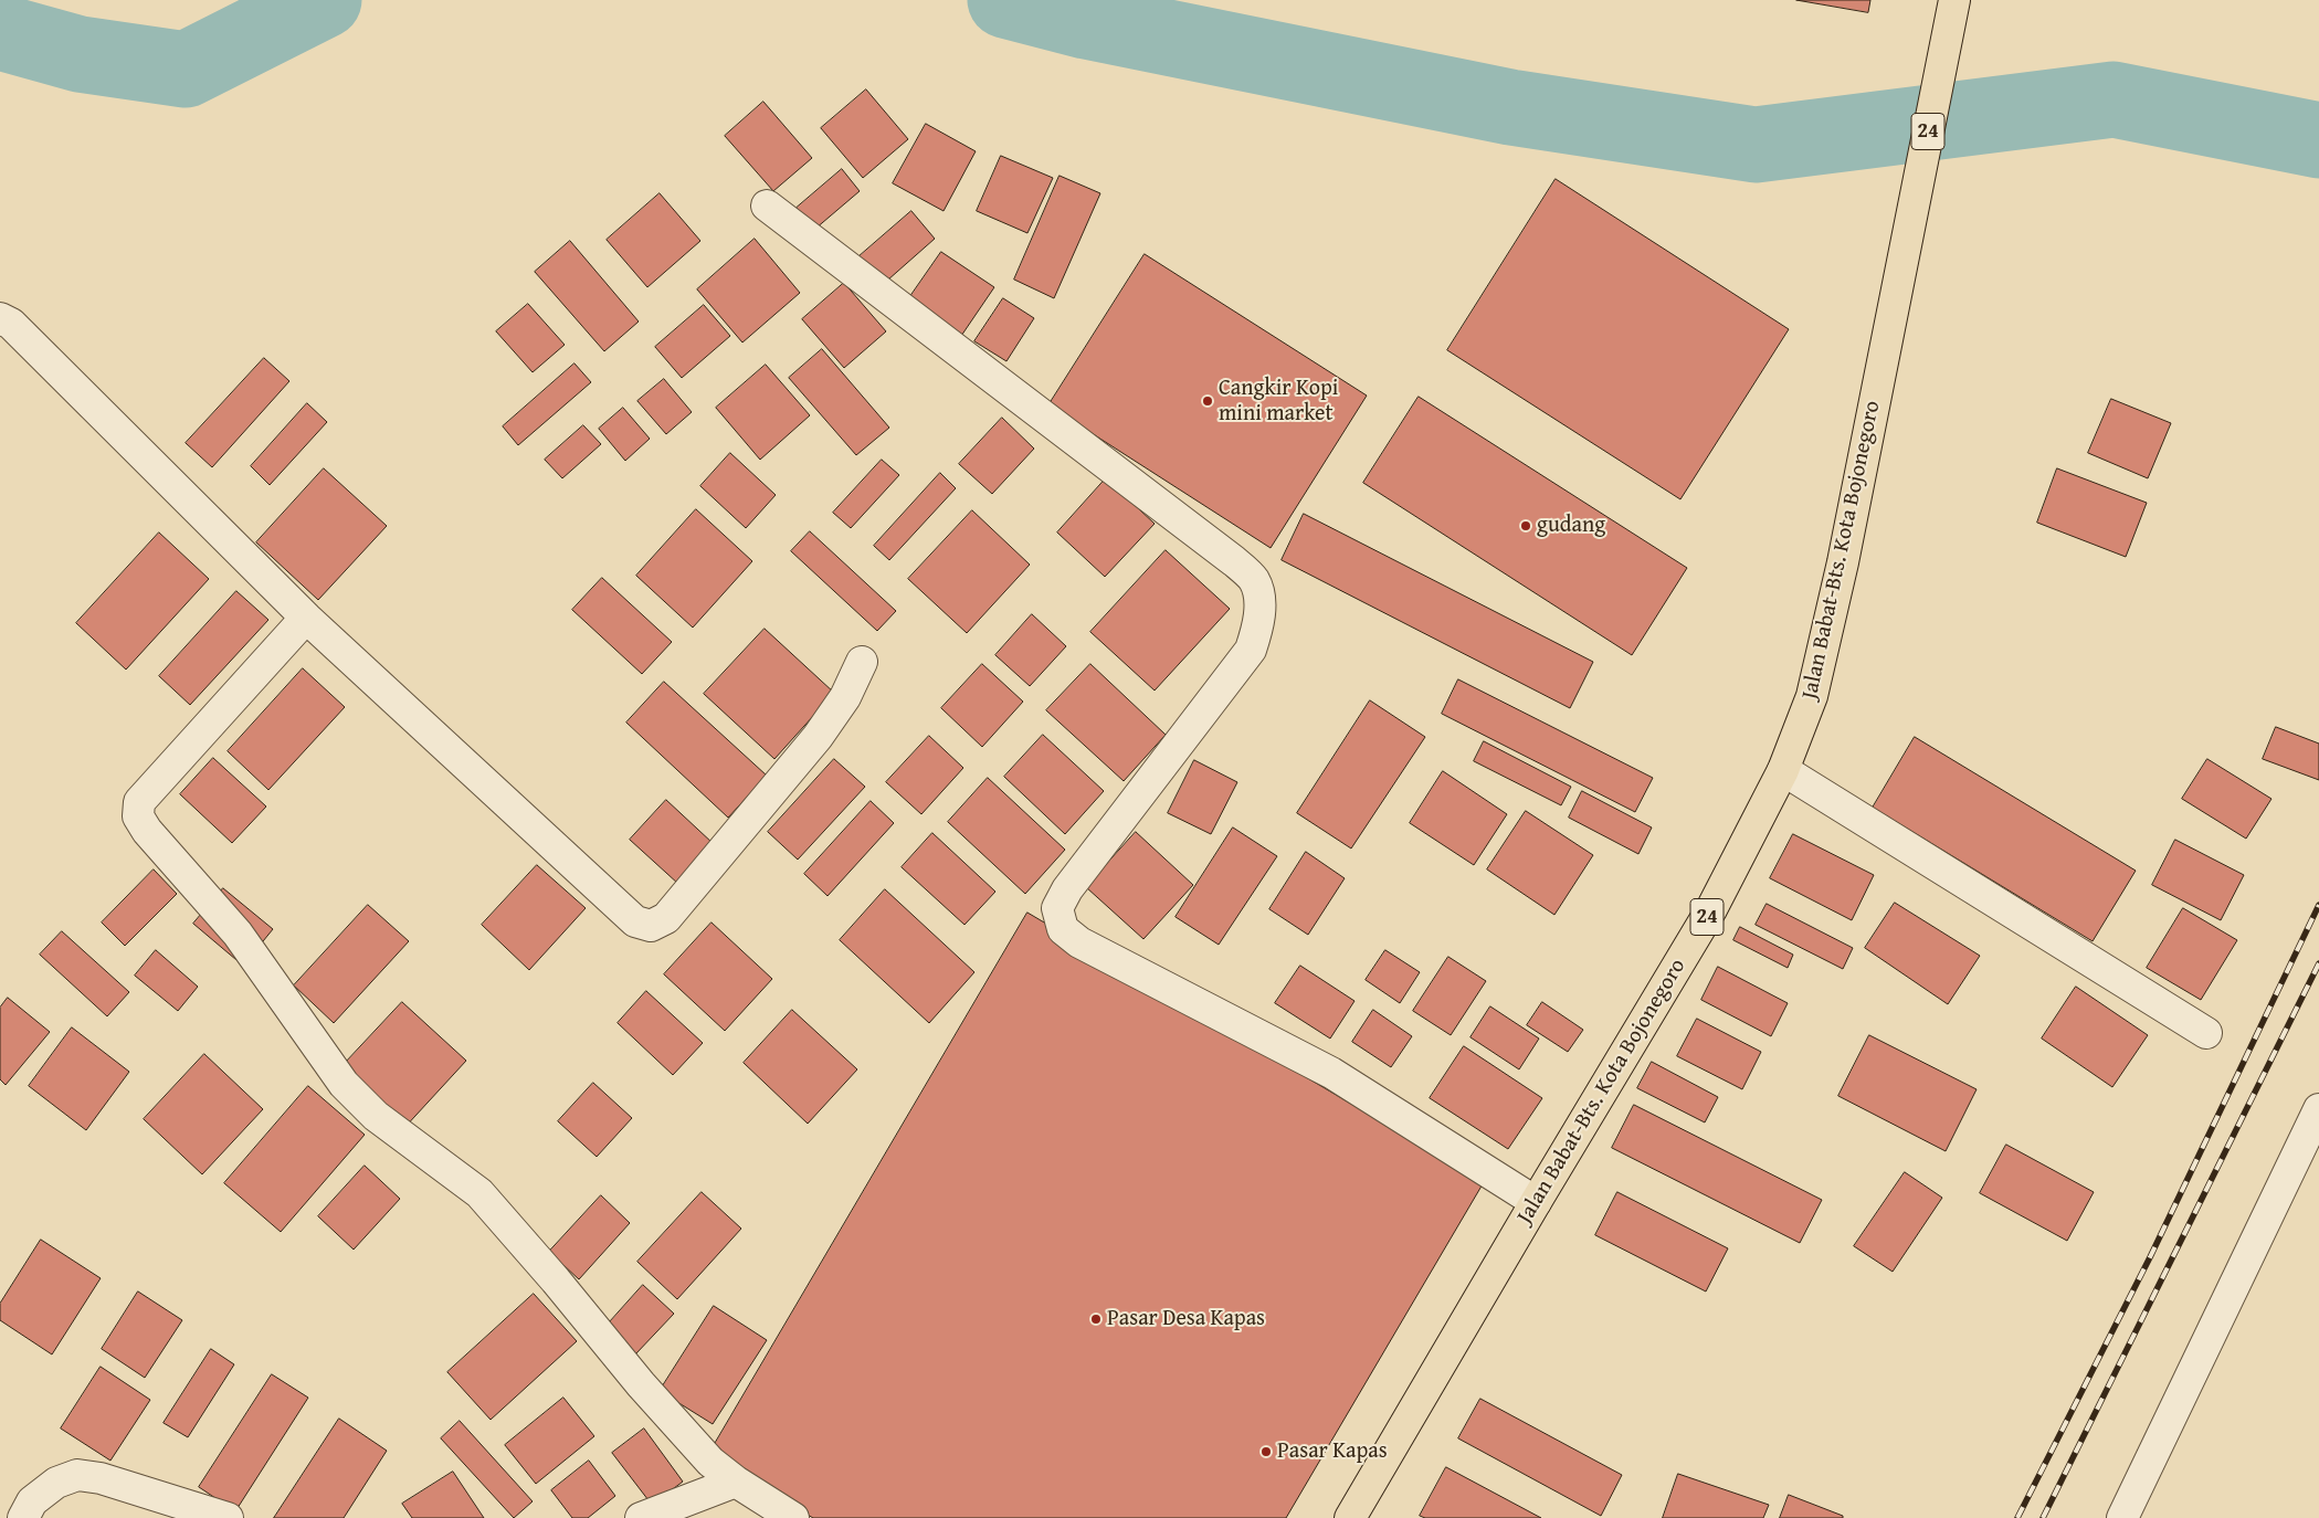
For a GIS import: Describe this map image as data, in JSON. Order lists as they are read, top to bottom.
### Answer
{
  "streets": {
    "highway": ["24", "Jalan Babat-Bts. Kota Bojonegoro"]
  },
  "places": [
    "Cangkir Kopi mini market",
    "gudang",
    "Pasar Desa Kapas",
    "Pasar Kapas"
  ]
}
